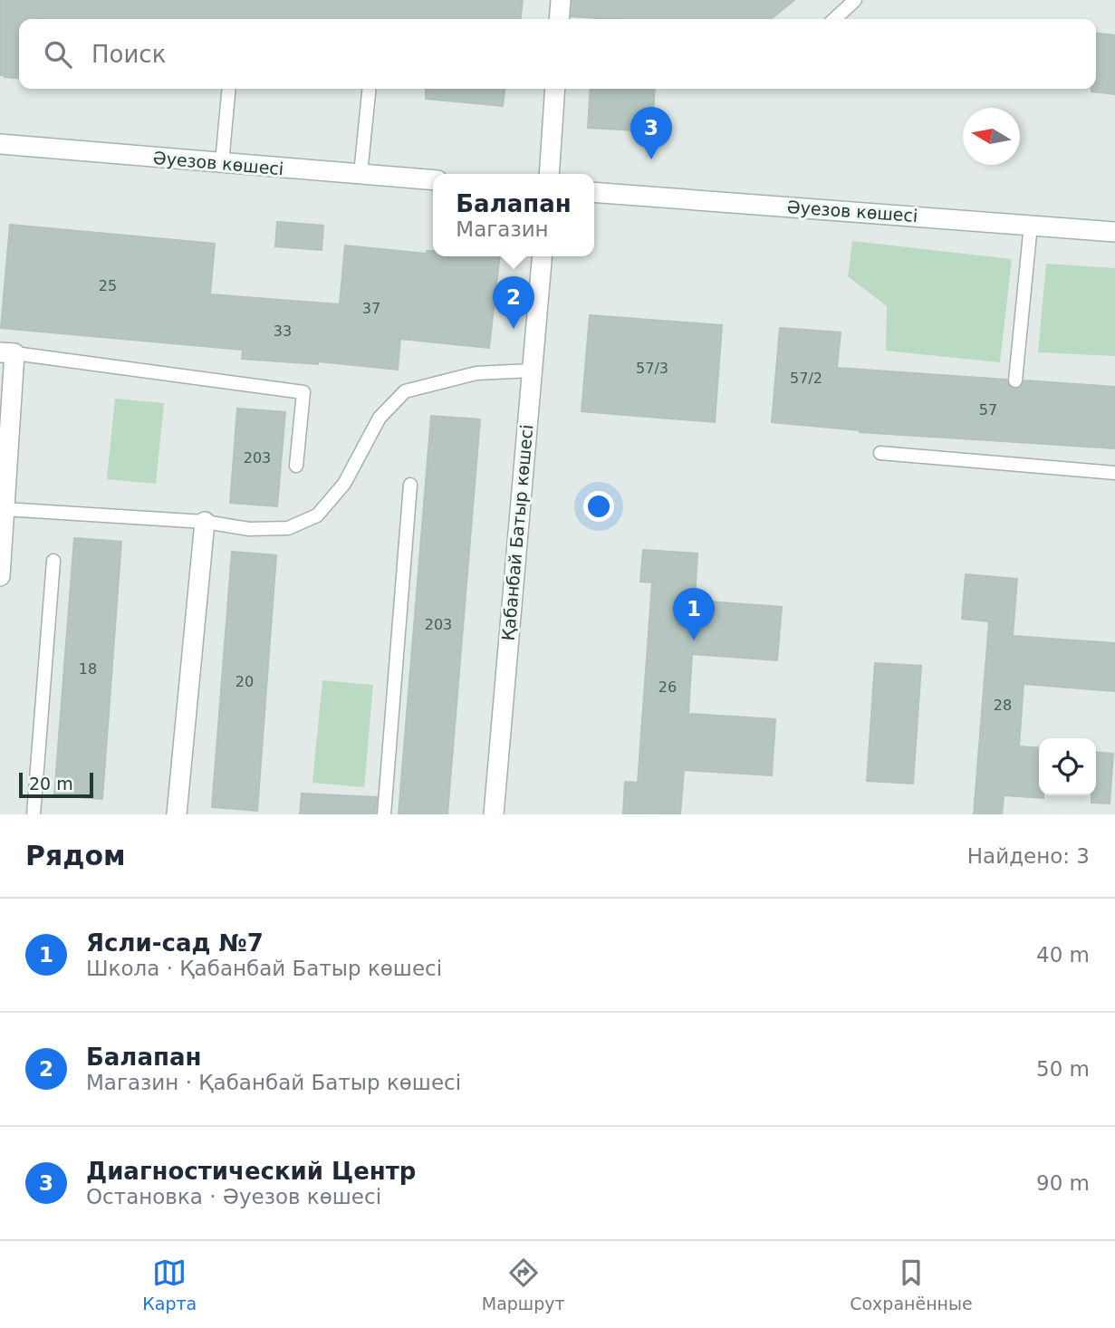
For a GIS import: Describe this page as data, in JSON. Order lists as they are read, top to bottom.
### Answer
{
  "streets": {
    "street": ["Әуезов көшесі", "Қабанбай Батыр көшесі"]
  },
  "house_numbers": [
    "25",
    "37",
    "33",
    "57/3",
    "57/2",
    "57",
    "203",
    "203",
    "18",
    "20",
    "26",
    "28"
  ],
  "scale_bar": "20 m",
  "north": "left",
  "page": {
    "search": "Поиск",
    "pins": ["3", "2", "1"],
    "popup": ["Балапан", "Магазин"],
    "scale": "20 m",
    "heading": ["Рядом", "Найдено: 3"],
    "list": [
      {
        "mark": "1",
        "name": "Ясли-сад №7",
        "note": "Школа · Қабанбай Батыр көшесі",
        "value": "40 m"
      },
      {
        "mark": "2",
        "name": "Балапан",
        "note": "Магазин · Қабанбай Батыр көшесі",
        "value": "50 m"
      },
      {
        "mark": "3",
        "name": "Диагностический Центр",
        "note": "Остановка · Әуезов көшесі",
        "value": "90 m"
      }
    ],
    "nav": ["Карта", "Маршрут", "Сохранённые"]
  }
}
